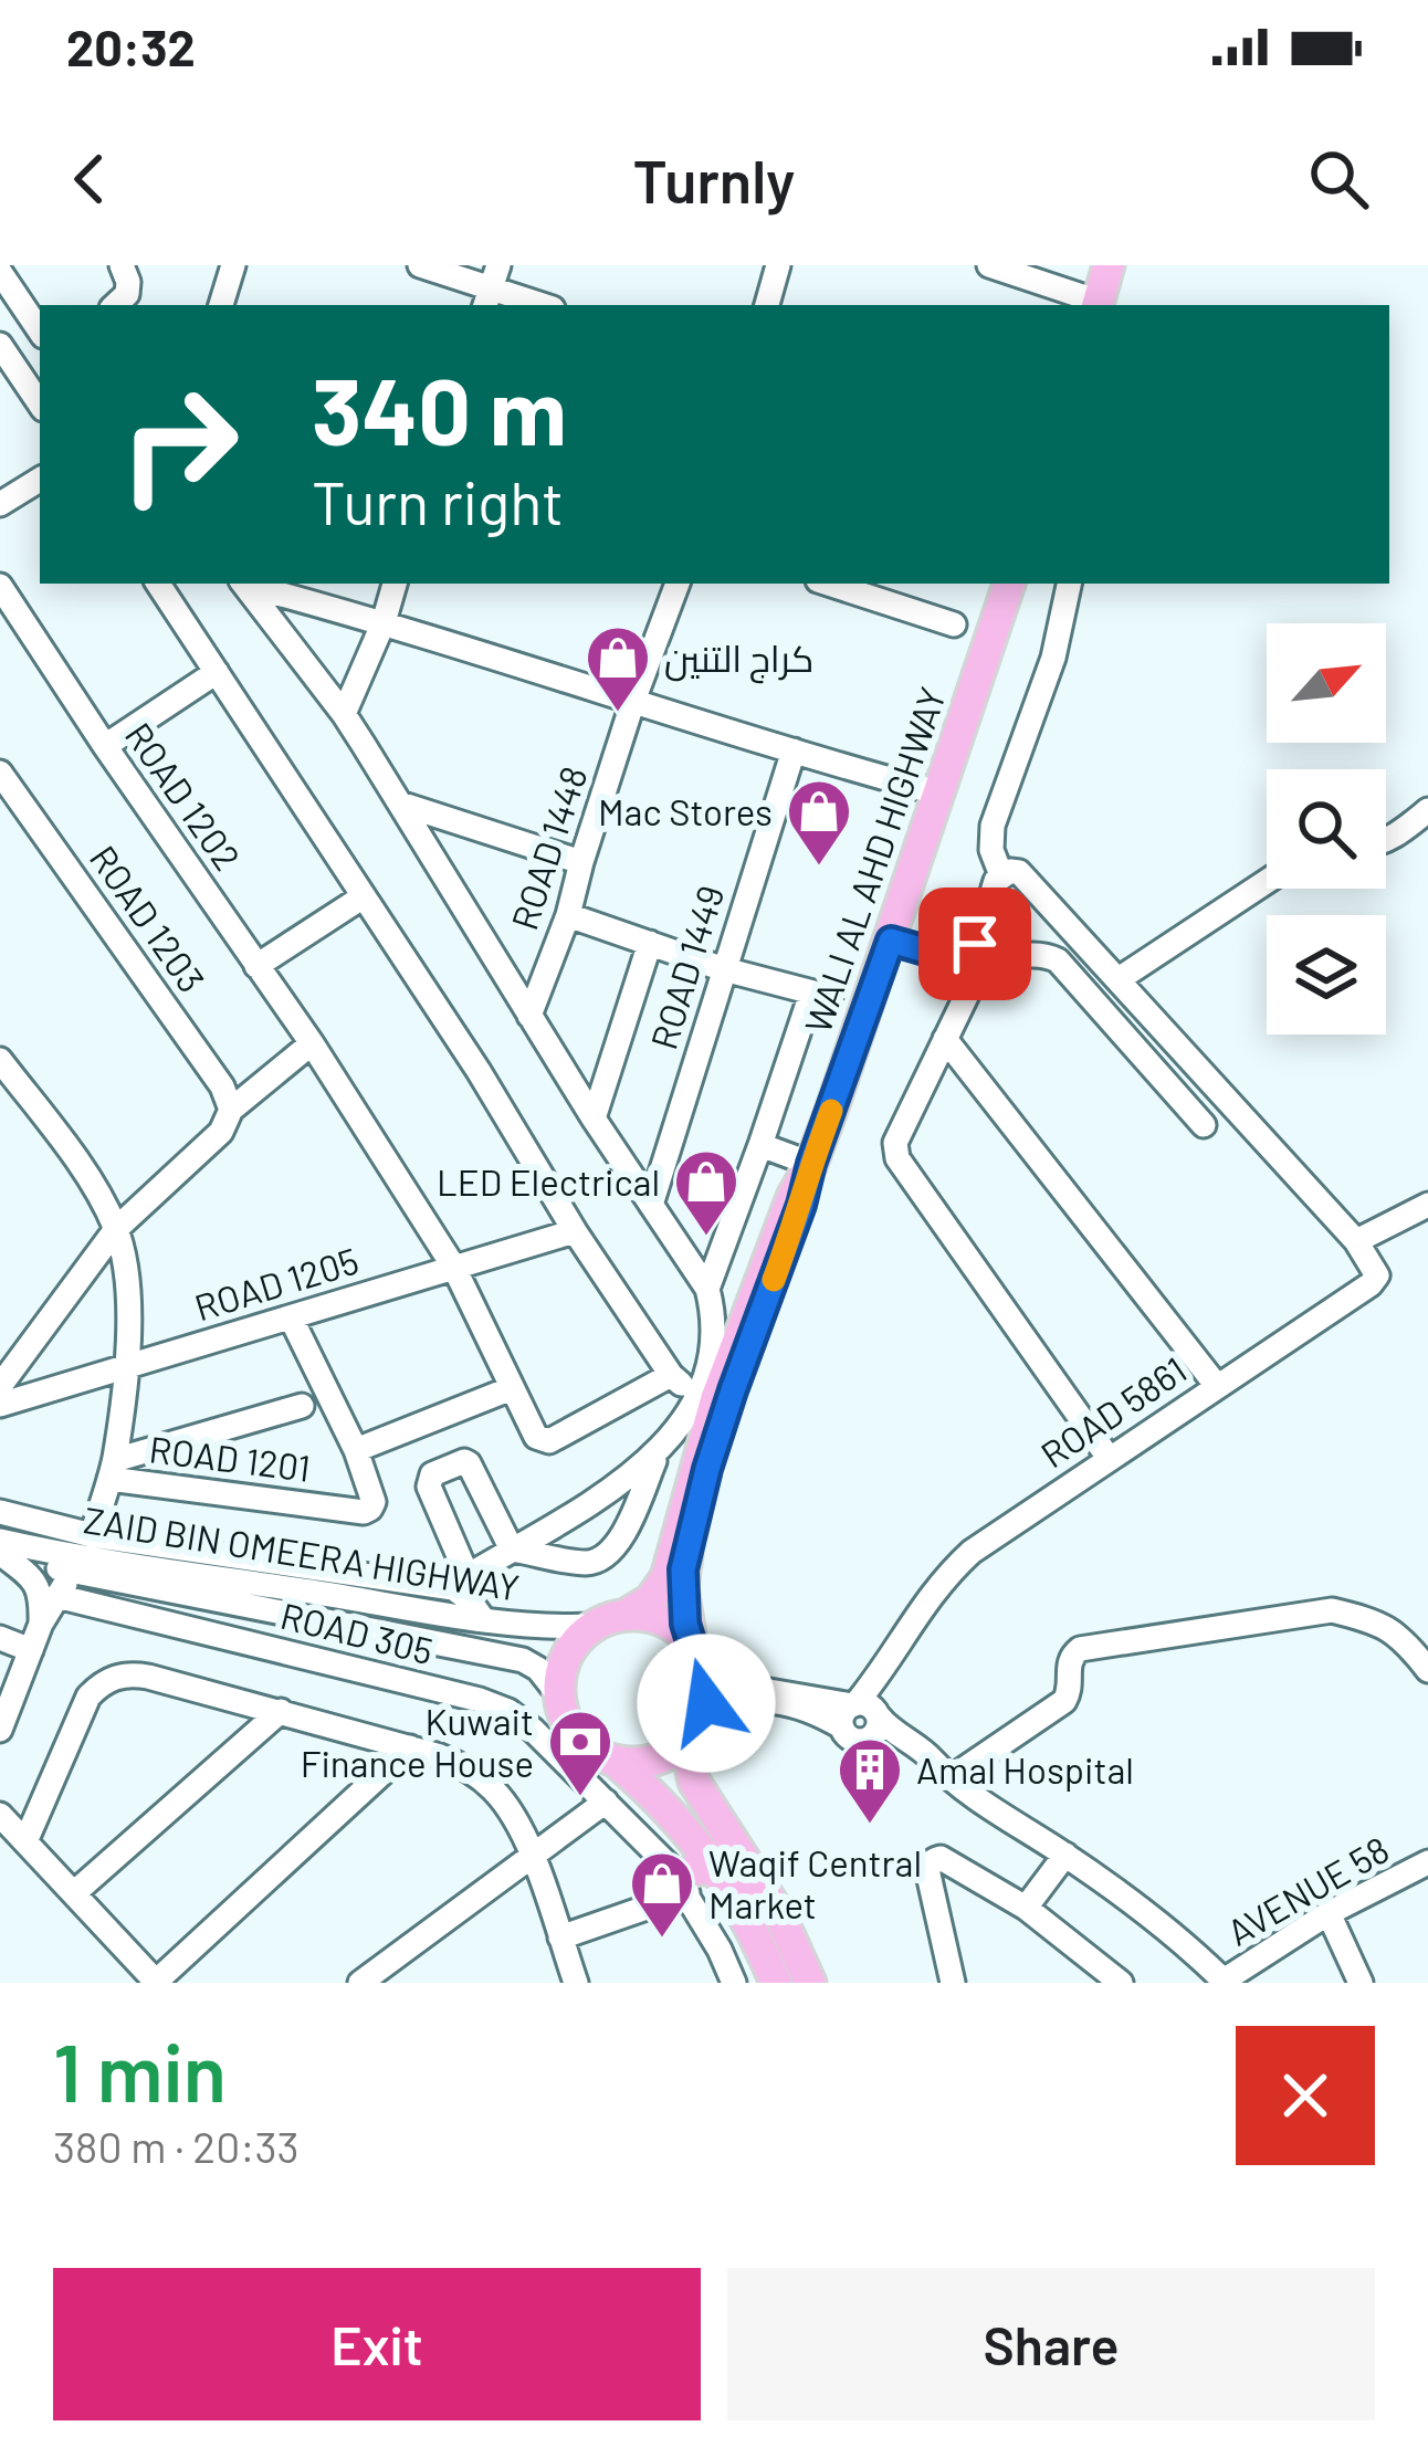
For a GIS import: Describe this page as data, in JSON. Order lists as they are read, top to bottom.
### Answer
{
  "streets": {
    "main road": ["WALI AL AHD HIGHWAY"],
    "street": [
      "ROAD 1202",
      "ROAD 1448",
      "ROAD 1203",
      "ROAD 1449",
      "ROAD 1205",
      "ROAD 5861",
      "ROAD 1201",
      "ZAID BIN OMEERA HIGHWAY",
      "ROAD 305",
      "AVENUE 58"
    ]
  },
  "crossings": [
    ["ROAD 1202", "ROAD 1205"],
    ["WALI AL AHD HIGHWAY", "ZAID BIN OMEERA HIGHWAY"],
    ["ROAD 1205", "ROAD 1201"]
  ],
  "places": {
    "shop": [
      "كراج التنين",
      "Mac Stores",
      "LED Electrical",
      "Waqif Central Market"
    ],
    "bank": ["Kuwait Finance House"],
    "building": ["Amal Hospital"]
  },
  "north": "top right",
  "page": {
    "status": "20:32",
    "header": "Turnly",
    "turn": ["340 m", "Turn right"],
    "heading": ["1 min", "380 m · 20:33"],
    "buttons": ["Exit", "Share"]
  }
}
